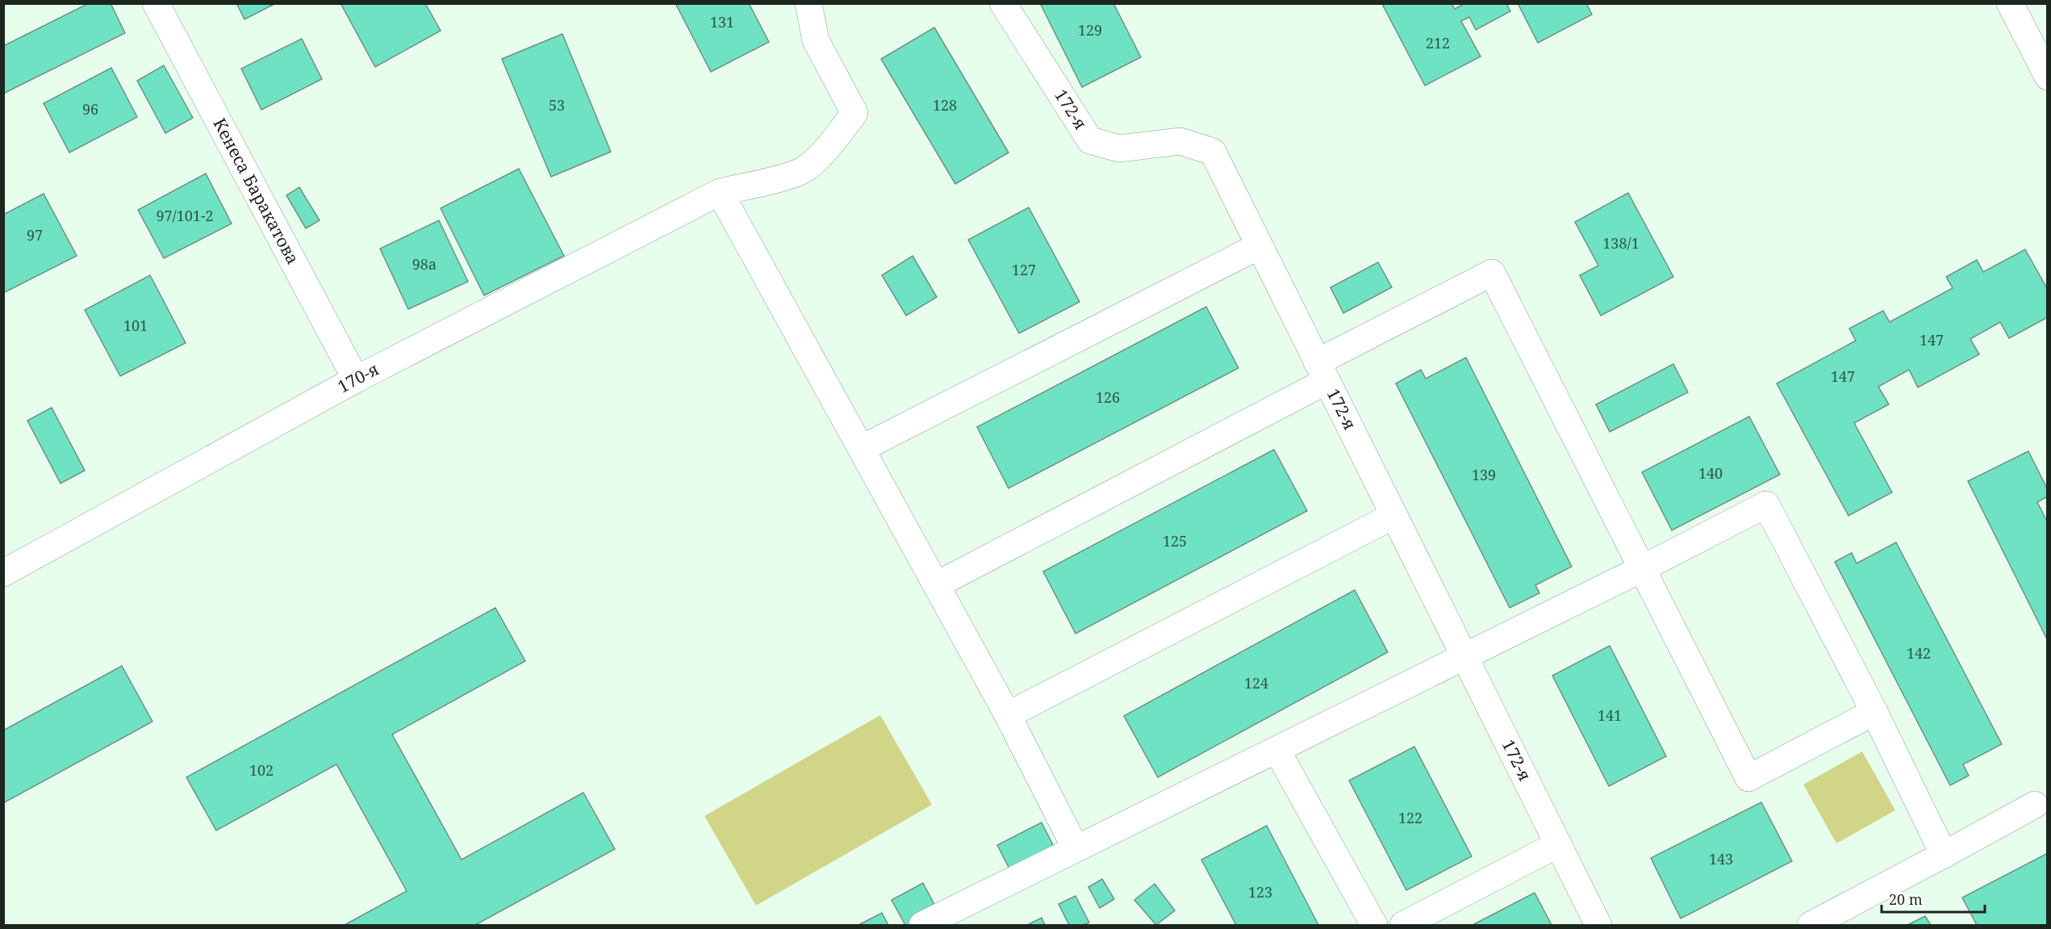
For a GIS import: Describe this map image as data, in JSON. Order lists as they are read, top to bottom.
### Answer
{
  "streets": {
    "street": ["172-я", "Кенеса Баракатова", "170-я"]
  },
  "crossings": [
    ["Кенеса Баракатова", "170-я"]
  ],
  "house_numbers": [
    "131",
    "129",
    "212",
    "53",
    "128",
    "96",
    "97/101-2",
    "97",
    "138/1",
    "98а",
    "127",
    "101",
    "147",
    "147",
    "126",
    "140",
    "139",
    "125",
    "142",
    "124",
    "141",
    "102",
    "122",
    "143",
    "123"
  ],
  "scale_bar": "20 m"
}
